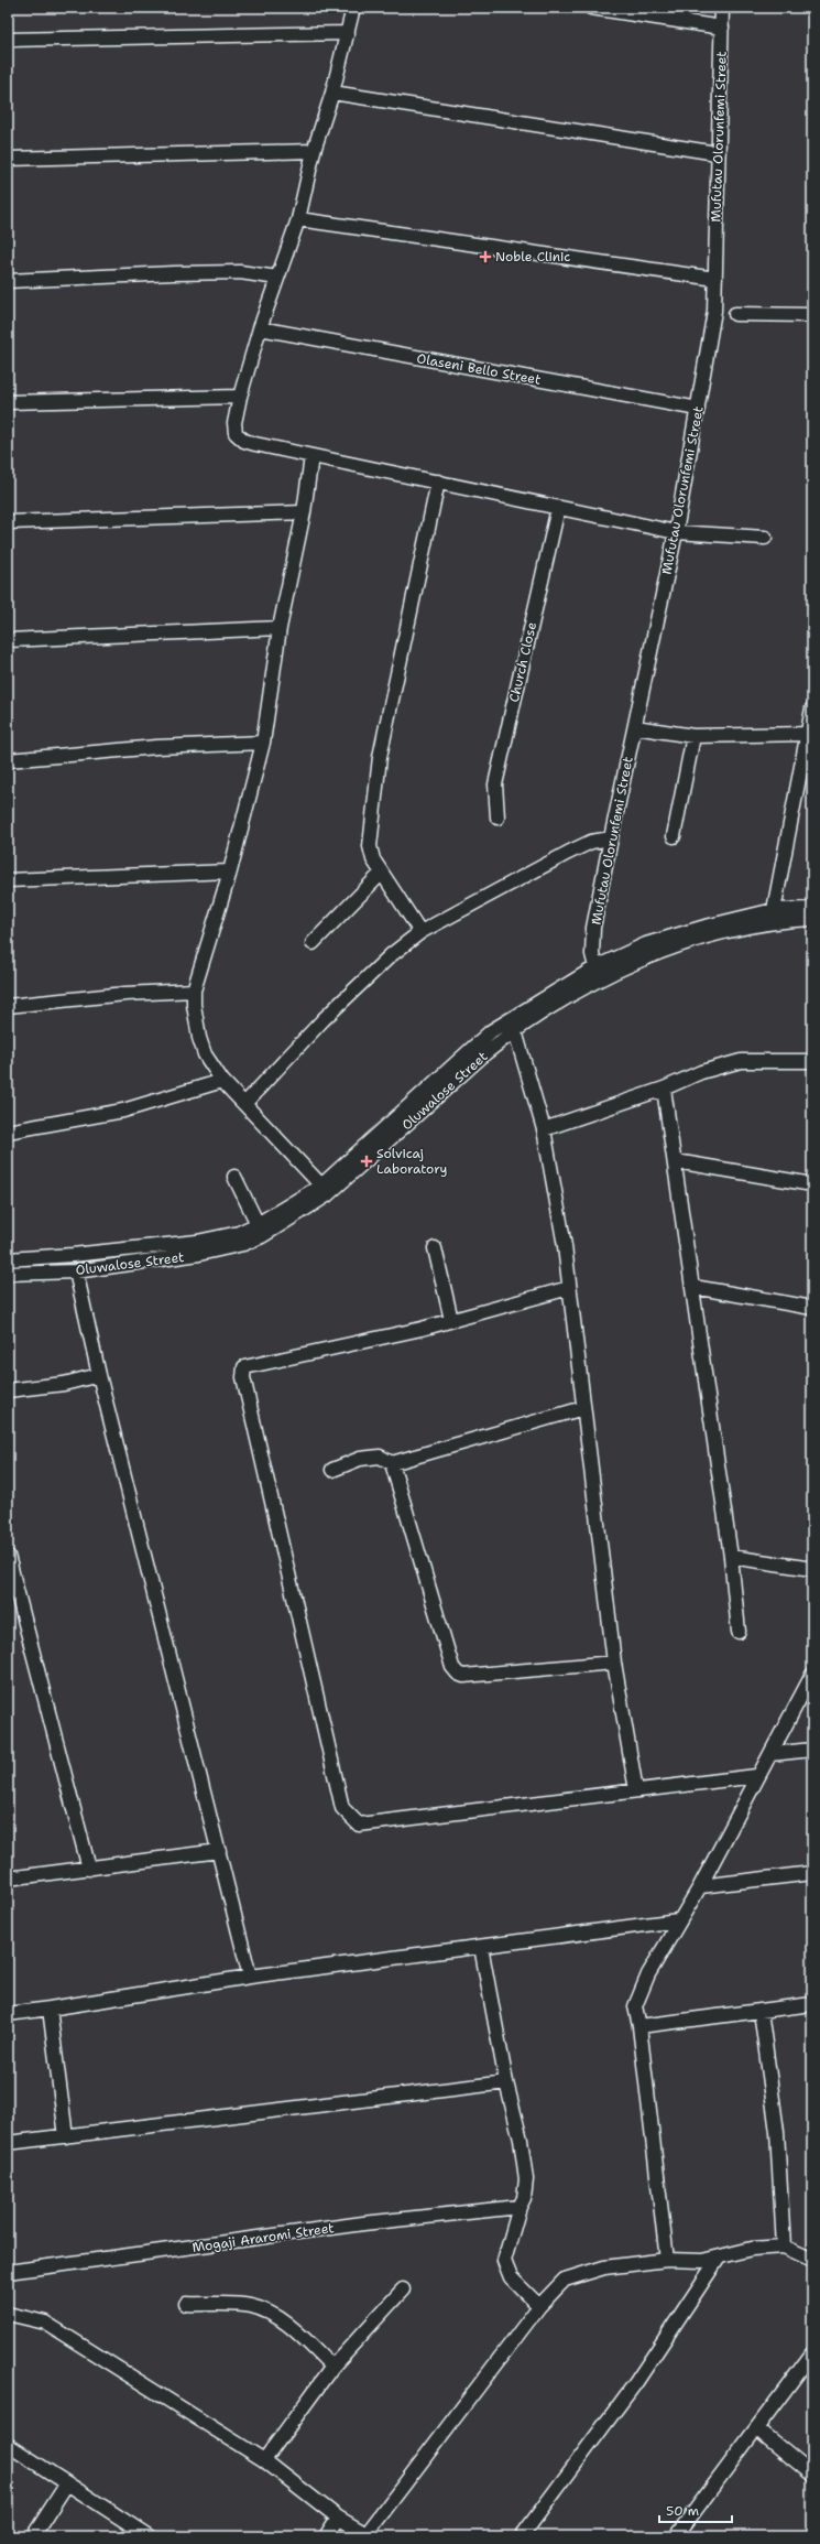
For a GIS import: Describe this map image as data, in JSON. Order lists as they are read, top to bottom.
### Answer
{
  "streets": {
    "street": [
      "Mufutau Olorunfemi Street",
      "Olaseni Bello Street",
      "Church Close",
      "Oluwalose Street",
      "Mogaji Araromi Street"
    ]
  },
  "crossings": [
    ["Mufutau Olorunfemi Street", "Olaseni Bello Street"],
    ["Mufutau Olorunfemi Street", "Oluwalose Street"]
  ],
  "places": {
    "health": ["Noble Clinic", "Solvicaj Laboratory"]
  },
  "scale_bar": "50 m"
}
